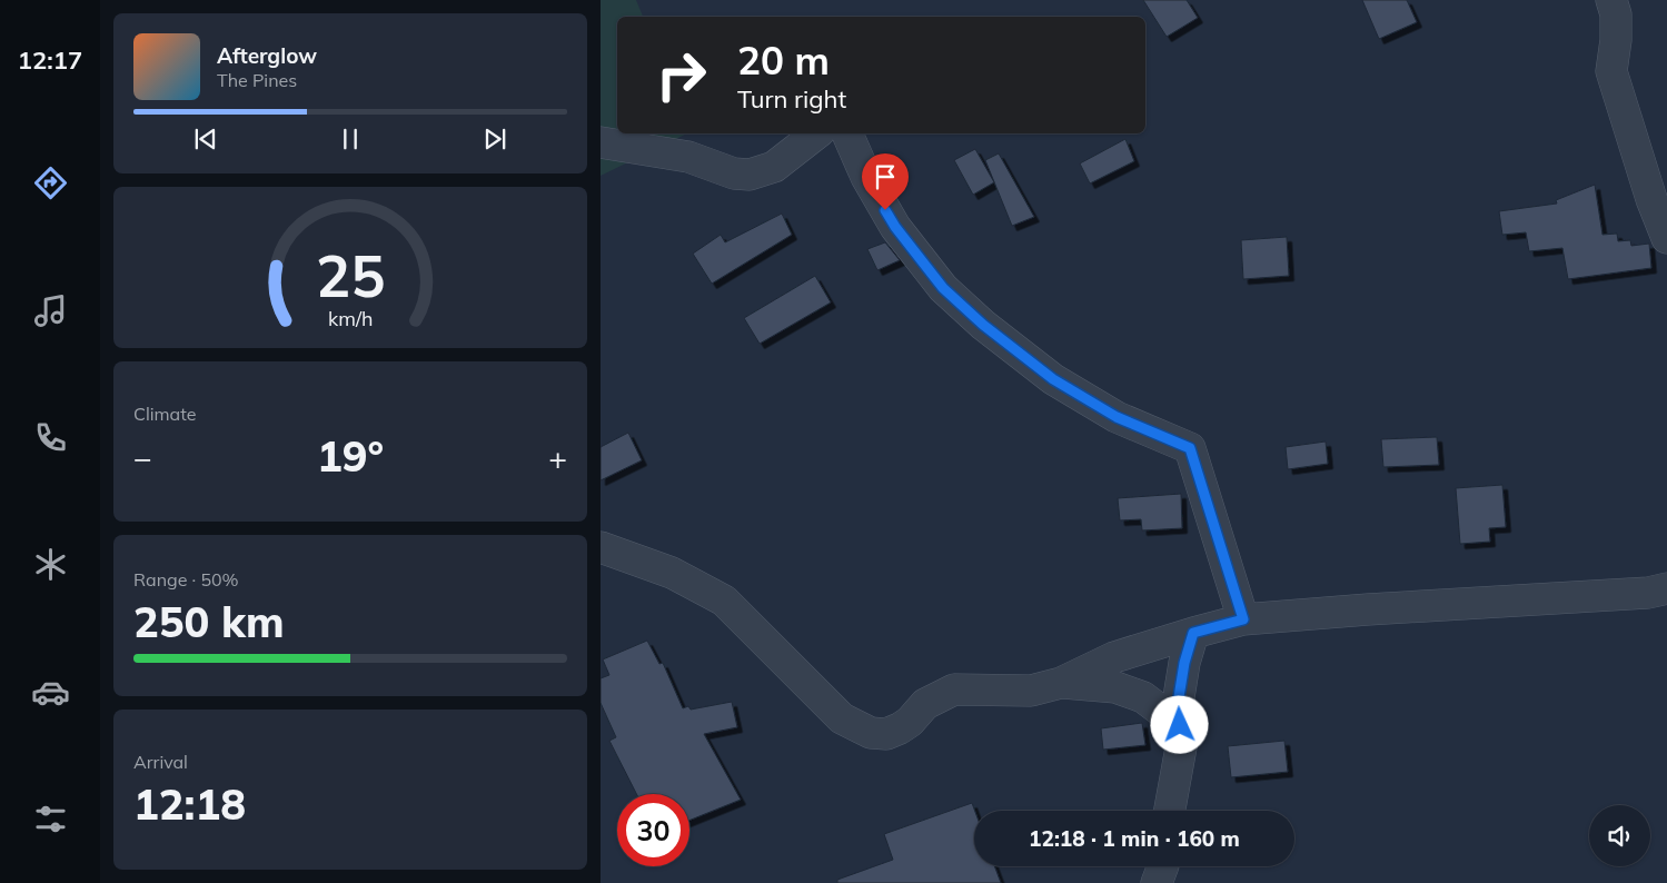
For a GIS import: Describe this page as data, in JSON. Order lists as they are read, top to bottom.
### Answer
{
  "page": {
    "tabs": "12:17",
    "turn": ["20 m", "Turn right"],
    "song": ["Afterglow", "The Pines"],
    "tile": [
      "Climate",
      ["Range · 50%", "250 km"],
      ["Arrival", "12:18"]
    ],
    "heat": ["−", "19°", "+"],
    "limit": "30",
    "trip": "12:18 · 1 min · 160 m",
    "gauge": ["25", "km/h"]
  }
}
